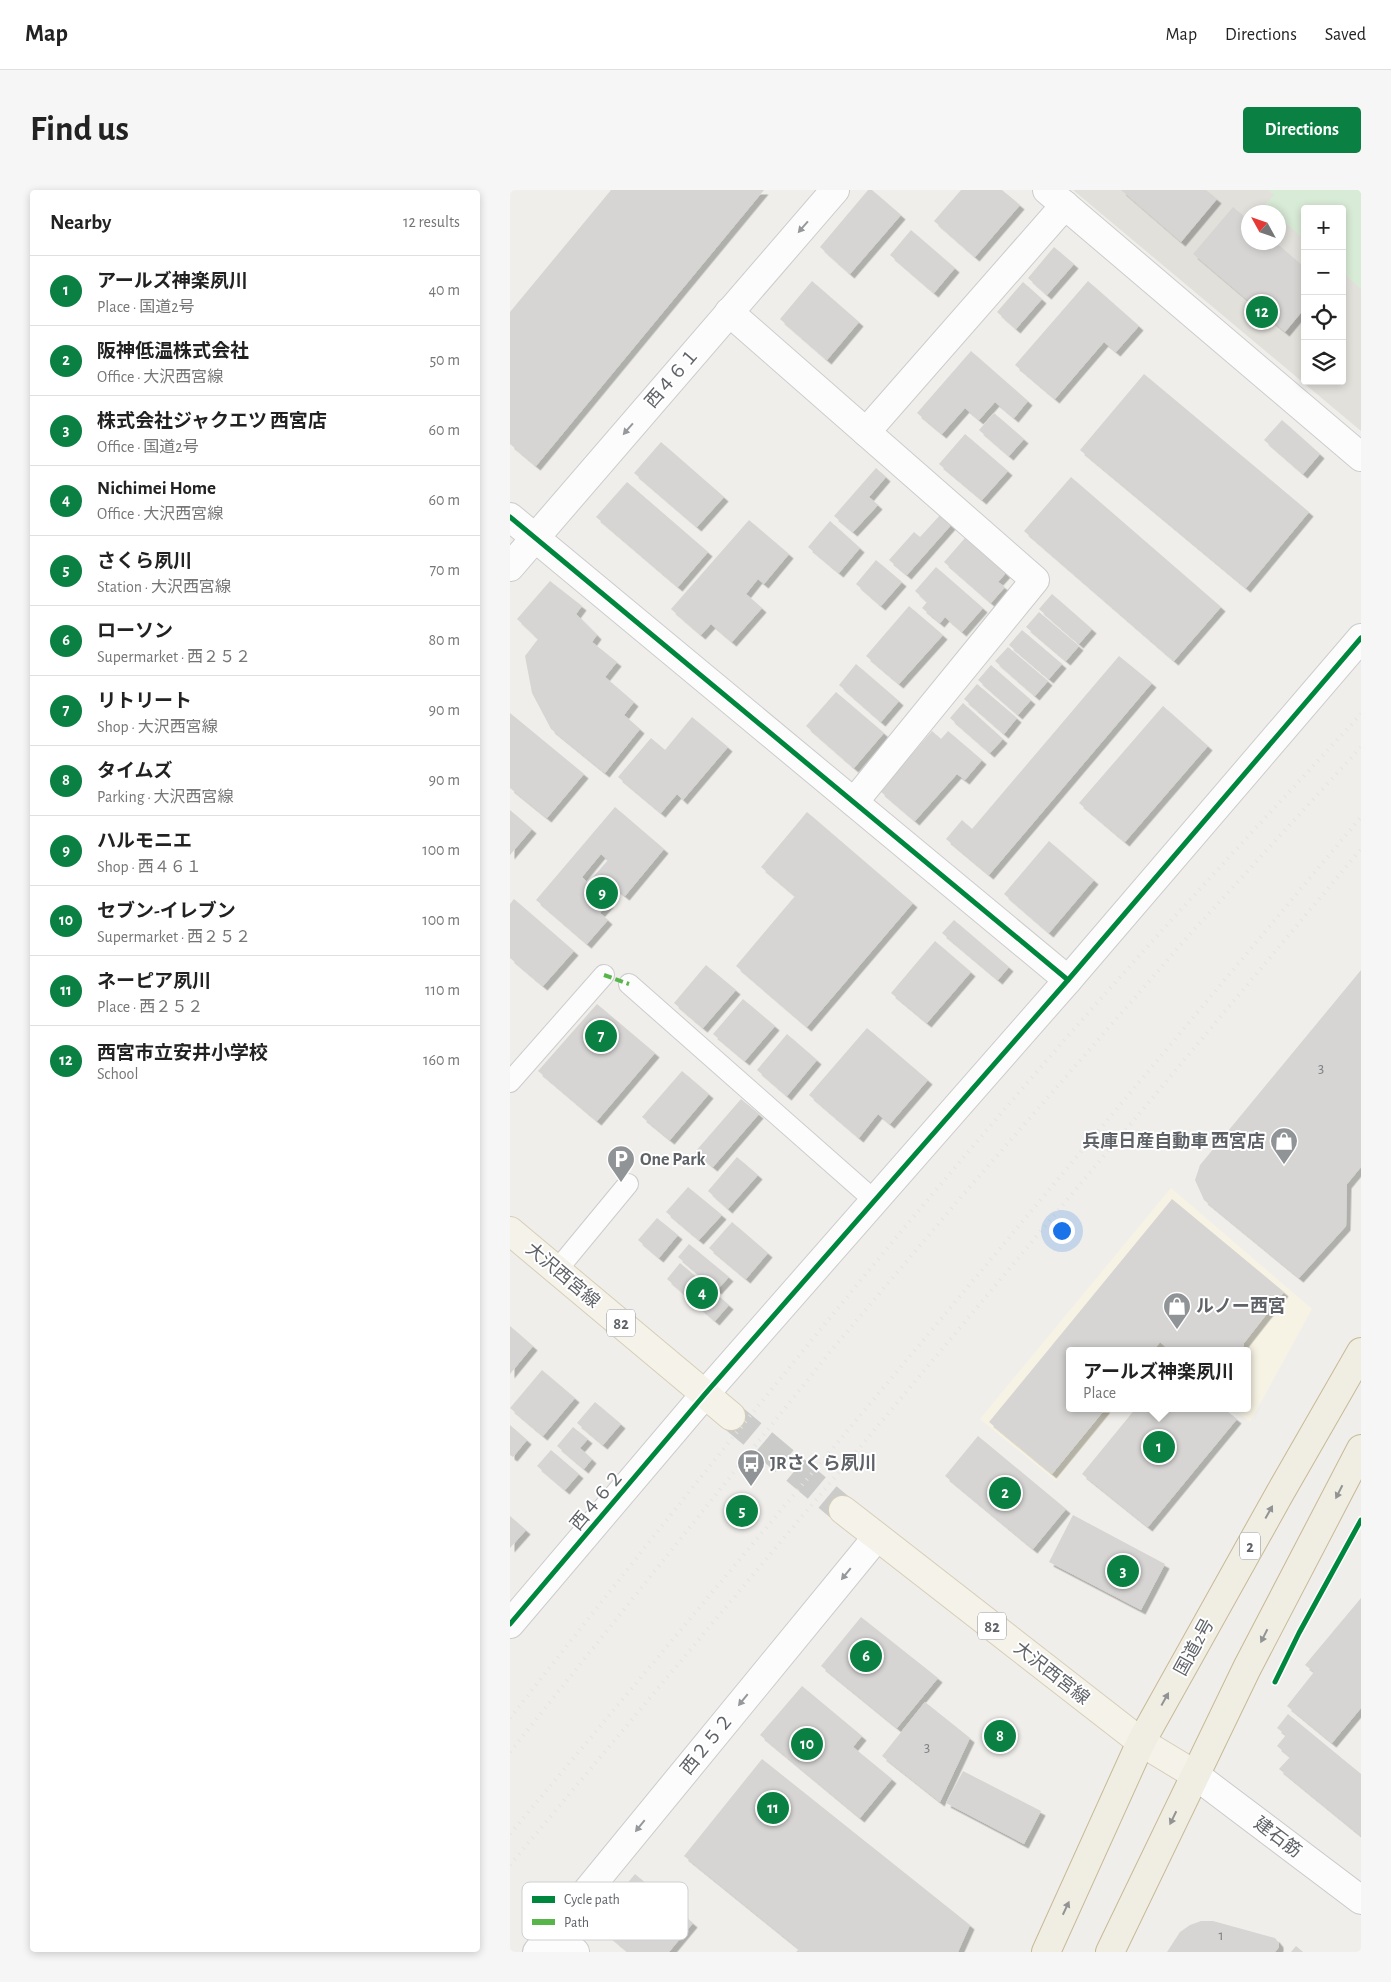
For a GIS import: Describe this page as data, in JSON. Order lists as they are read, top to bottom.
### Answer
{
  "streets": {
    "highway": ["2", "国道2号"],
    "main road": ["大沢西宮線", "82"],
    "street": [
      "西４６１",
      "西４６２",
      "西２５２",
      "建石筋"
    ]
  },
  "crossings": [
    ["大沢西宮線", "西４６２"],
    ["大沢西宮線", "国道2号"],
    ["大沢西宮線", "西２５２"],
    ["大沢西宮線", "建石筋"]
  ],
  "one_way": ["西２５２"],
  "places": {
    "shop": ["兵庫日産自動車 西宮店", "ルノー西宮"],
    "parking": ["One Park"],
    "bus stop": ["JRさくら夙川"]
  },
  "house_numbers": ["3", "3", "1"],
  "legend": ["Cycle path", "Path"],
  "north": "top left",
  "page": {
    "header": "Map",
    "nav": ["Map", "Directions", "Saved"],
    "buttons": "Directions",
    "title": "Find us",
    "heading": ["Nearby", "12 results"],
    "map_buttons": ["+", "−"],
    "list": [
      {
        "mark": "1",
        "name": "アールズ神楽夙川",
        "note": "Place · 国道2号",
        "value": "40 m"
      },
      {
        "mark": "2",
        "name": "阪神低温株式会社",
        "note": "Office · 大沢西宮線",
        "value": "50 m"
      },
      {
        "mark": "3",
        "name": "株式会社ジャクエツ 西宮店",
        "note": "Office · 国道2号",
        "value": "60 m"
      },
      {
        "mark": "4",
        "name": "Nichimei Home",
        "note": "Office · 大沢西宮線",
        "value": "60 m"
      },
      {
        "mark": "5",
        "name": "さくら夙川",
        "note": "Station · 大沢西宮線",
        "value": "70 m"
      },
      {
        "mark": "6",
        "name": "ローソン",
        "note": "Supermarket · 西２５２",
        "value": "80 m"
      },
      {
        "mark": "7",
        "name": "リトリート",
        "note": "Shop · 大沢西宮線",
        "value": "90 m"
      },
      {
        "mark": "8",
        "name": "タイムズ",
        "note": "Parking · 大沢西宮線",
        "value": "90 m"
      },
      {
        "mark": "9",
        "name": "ハルモニエ",
        "note": "Shop · 西４６１",
        "value": "100 m"
      },
      {
        "mark": "10",
        "name": "セブン-イレブン",
        "note": "Supermarket · 西２５２",
        "value": "100 m"
      },
      {
        "mark": "11",
        "name": "ネーピア夙川",
        "note": "Place · 西２５２",
        "value": "110 m"
      },
      {
        "mark": "12",
        "name": "西宮市立安井小学校",
        "note": "School",
        "value": "160 m"
      }
    ],
    "pins": [
      "12",
      "9",
      "7",
      "4",
      "1",
      "2",
      "5",
      "3",
      "6",
      "8",
      "10",
      "11"
    ],
    "popup": ["アールズ神楽夙川", "Place"]
  }
}
